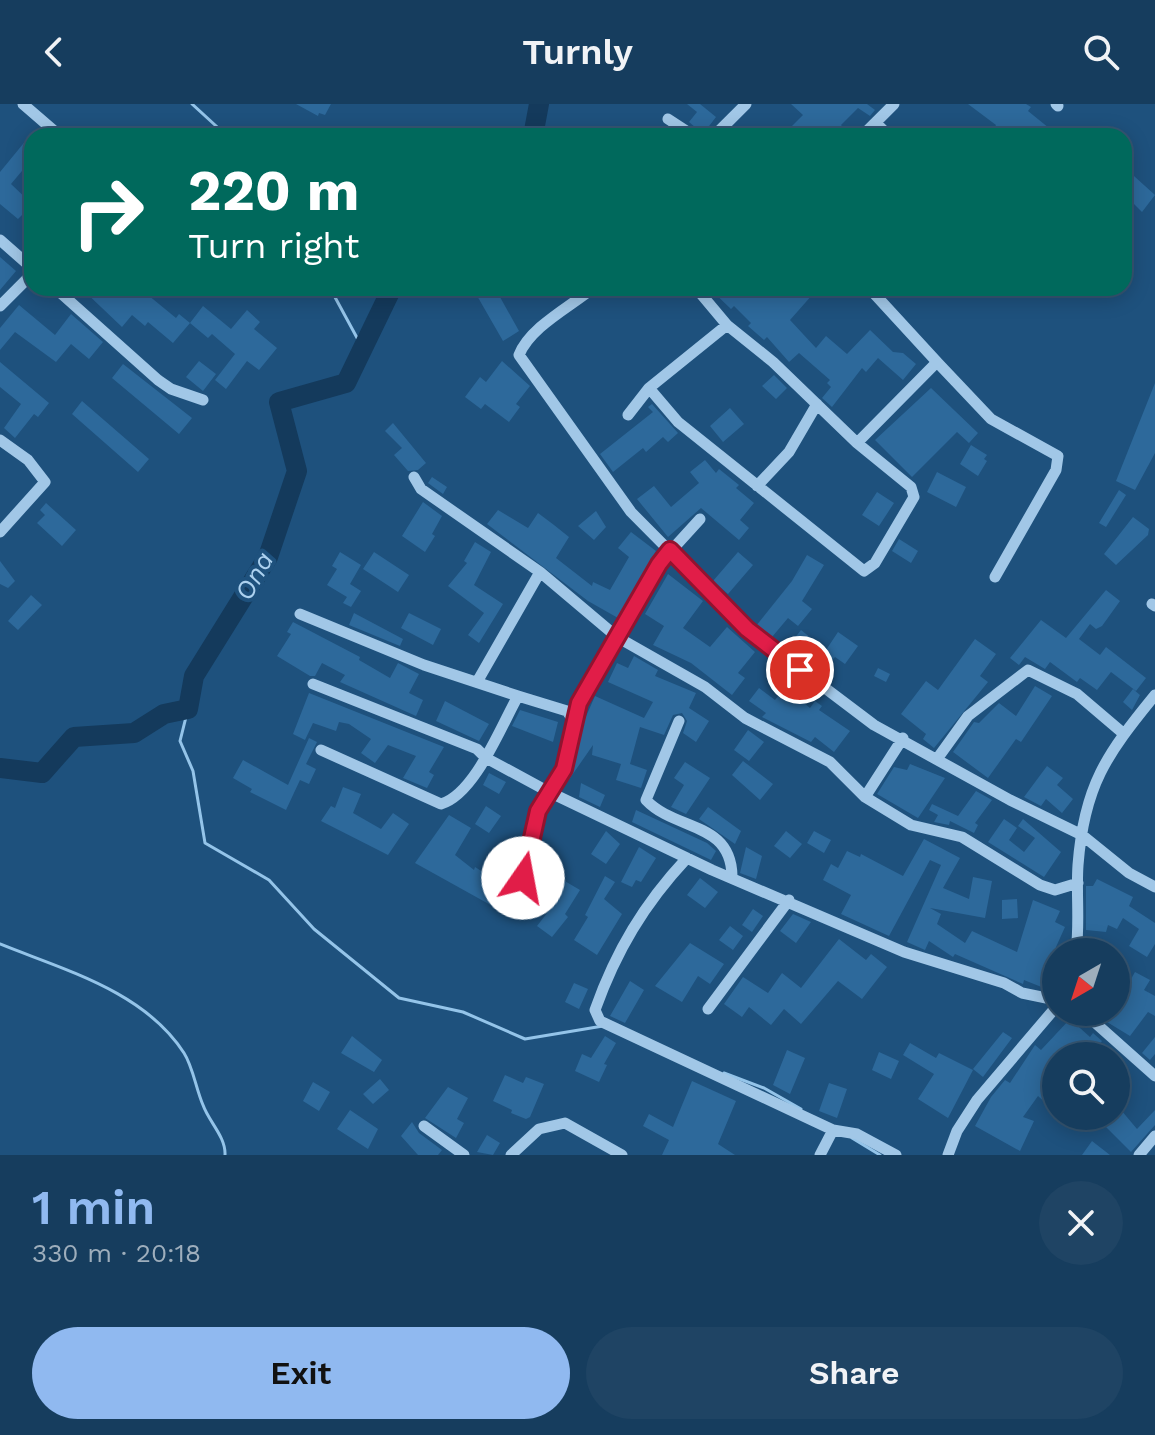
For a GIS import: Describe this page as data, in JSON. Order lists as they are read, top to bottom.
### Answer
{
  "water": ["Ona"],
  "north": "bottom left",
  "page": {
    "header": "Turnly",
    "turn": ["220 m", "Turn right"],
    "heading": ["1 min", "330 m · 20:18"],
    "buttons": ["Exit", "Share"]
  }
}
